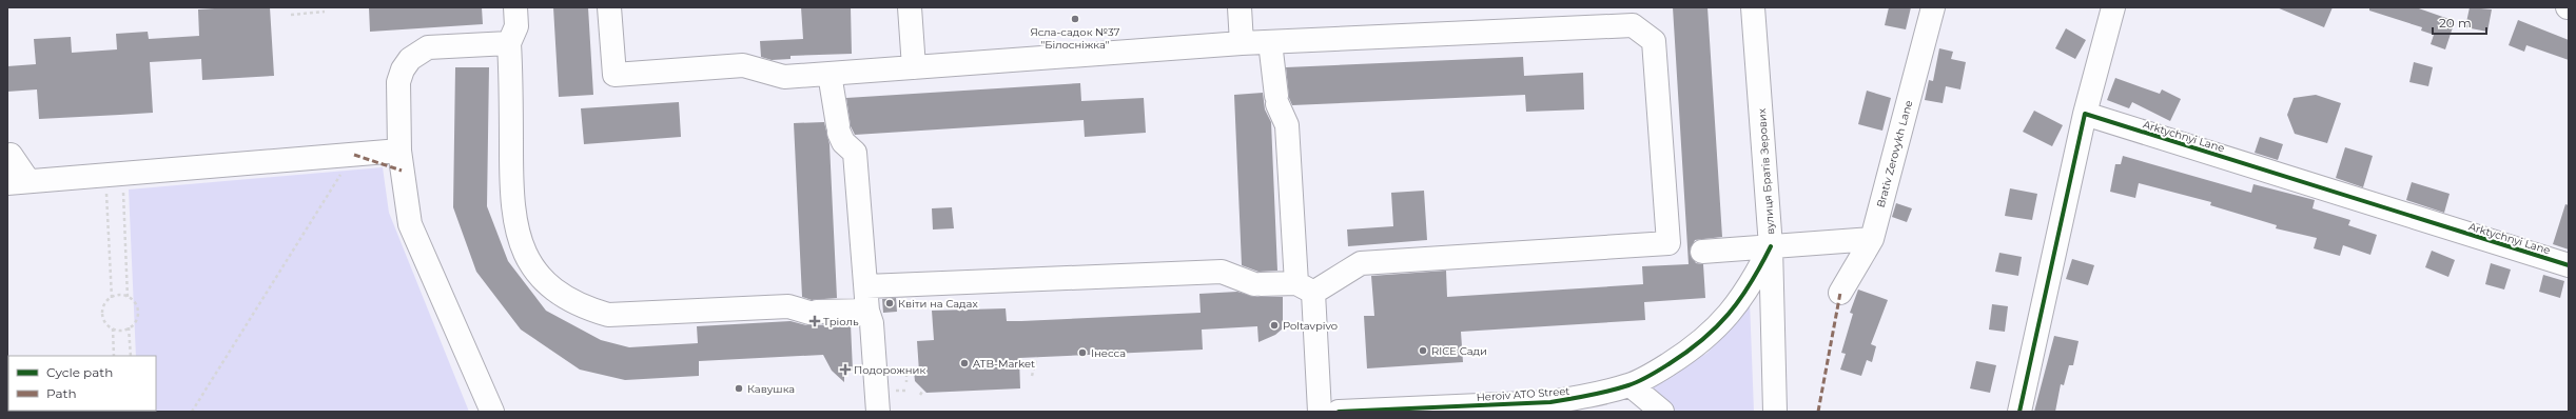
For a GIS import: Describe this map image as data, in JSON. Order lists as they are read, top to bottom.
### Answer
{
  "streets": {
    "street": [
      "Arktychnyi Lane",
      "Brativ Zerovykh Lane",
      "вулиця Братів Зерових",
      "Heroiv ATO Street"
    ]
  },
  "crossings": [
    ["вулиця Братів Зерових", "Heroiv ATO Street"]
  ],
  "places": {
    "other": [
      "Ясла-садок №37 \"Білосніжка\"",
      "Квіти на Садах",
      "Poltavpivo",
      "RICE Сади",
      "Інесса",
      "ATB-Market",
      "Кавушка"
    ],
    "health": ["Тріоль", "Подорожник"]
  },
  "legend": ["Cycle path", "Path"],
  "scale_bar": "20 m"
}
